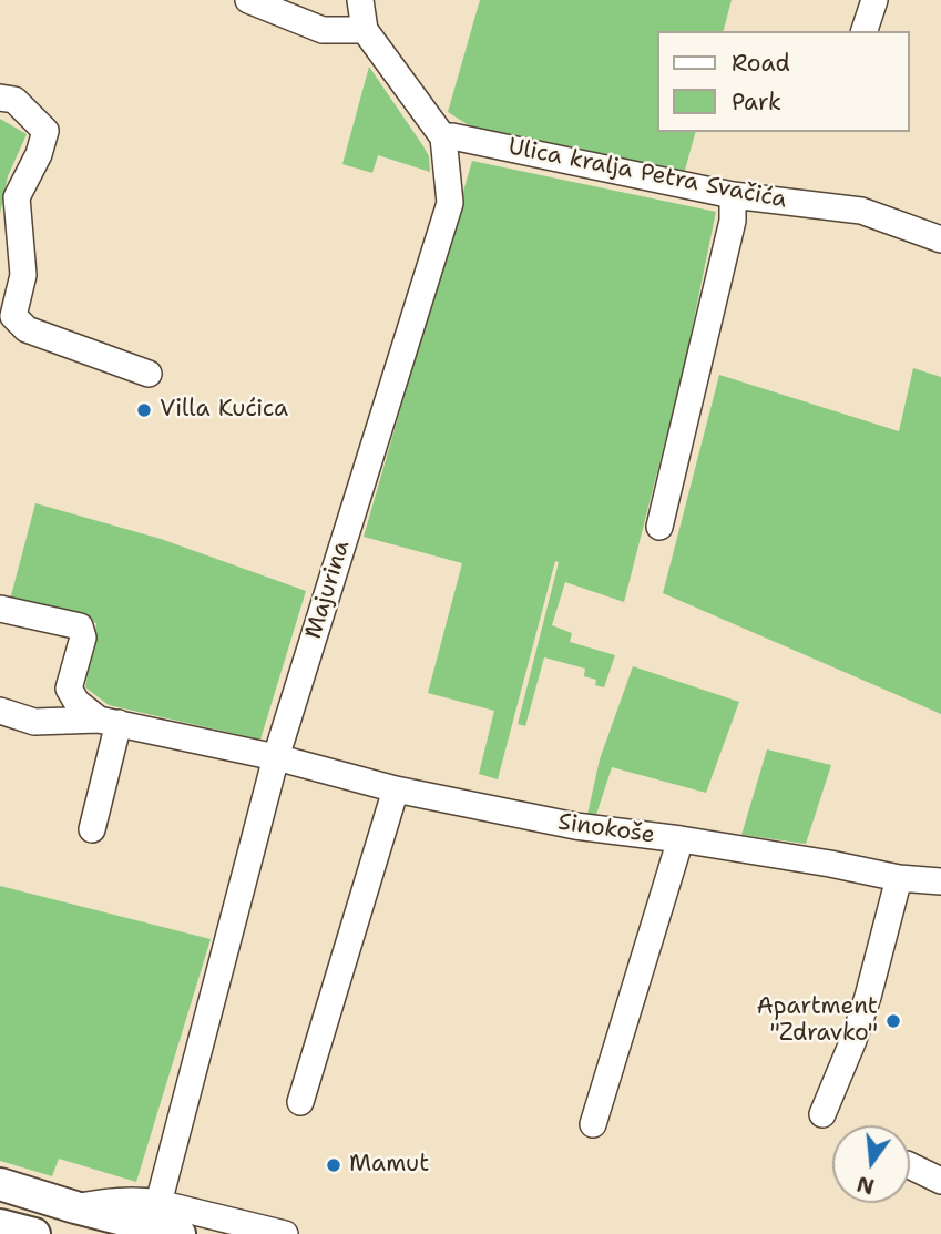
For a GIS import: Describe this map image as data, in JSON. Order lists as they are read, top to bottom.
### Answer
{
  "streets": {
    "street": ["Ulica kralja Petra Svačića", "Majurina", "Sinokoše"]
  },
  "crossings": [
    ["Ulica kralja Petra Svačića", "Majurina"],
    ["Majurina", "Sinokoše"]
  ],
  "places": ["Villa Kućica", "Apartment \"Zdravko\"", "Mamut"],
  "legend": ["Road", "Park"],
  "north": "bottom"
}
